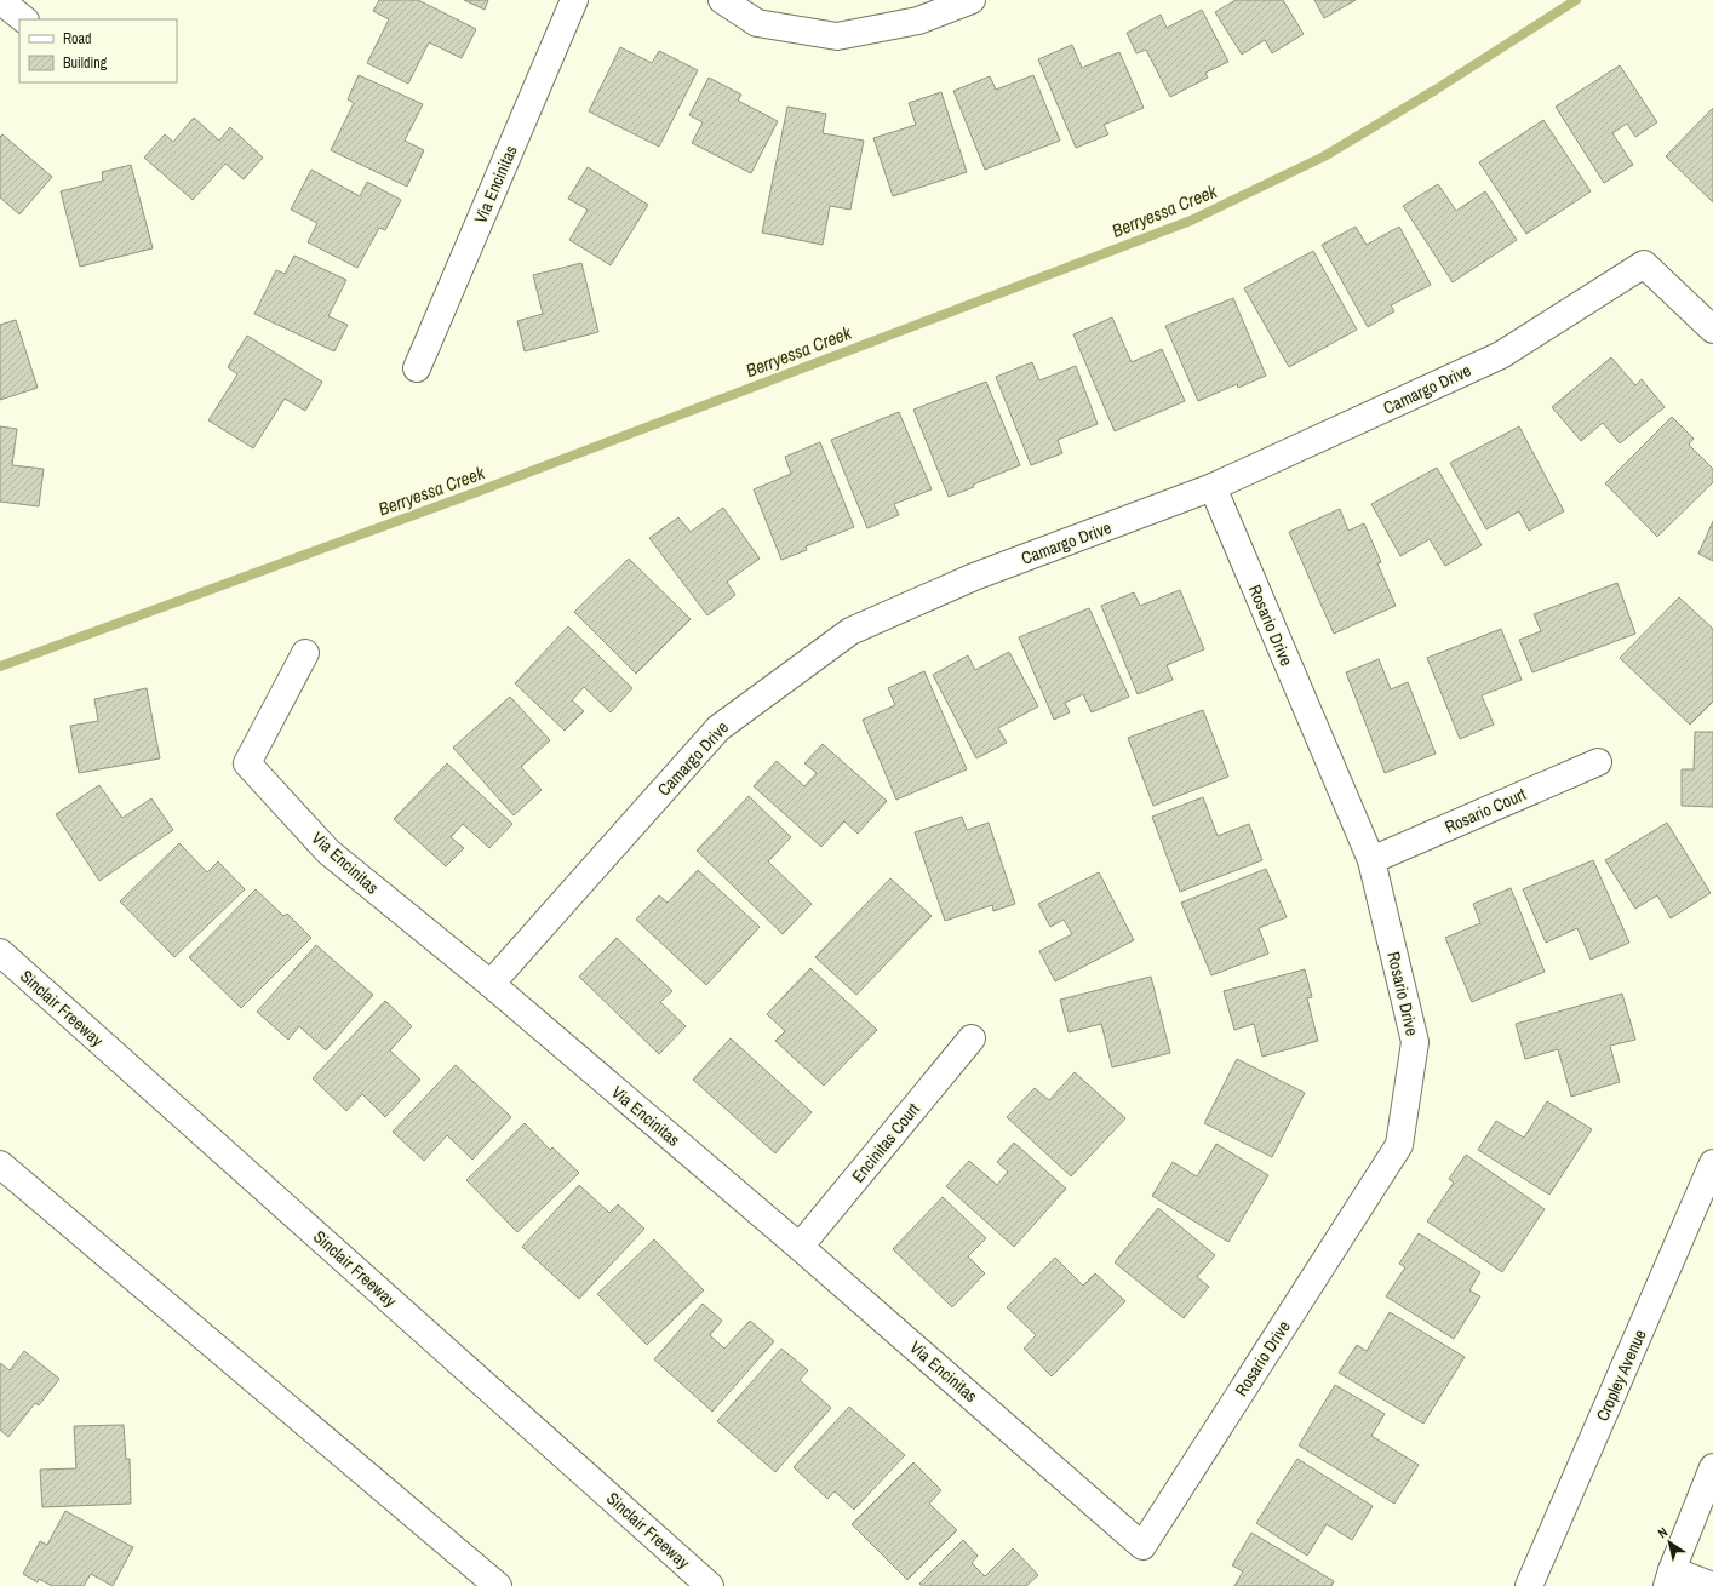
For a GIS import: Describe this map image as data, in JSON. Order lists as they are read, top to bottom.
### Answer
{
  "streets": {
    "main road": [
      "Via Encinitas",
      "Camargo Drive",
      "Rosario Drive",
      "Rosario Court",
      "Sinclair Freeway",
      "Encinitas Court",
      "Cropley Avenue"
    ]
  },
  "crossings": [
    ["Via Encinitas", "Camargo Drive"],
    ["Via Encinitas", "Rosario Drive"],
    ["Via Encinitas", "Encinitas Court"],
    ["Camargo Drive", "Rosario Drive"],
    ["Rosario Drive", "Rosario Court"]
  ],
  "water": ["Berryessa Creek"],
  "legend": ["Road", "Building"],
  "north": "top left"
}
